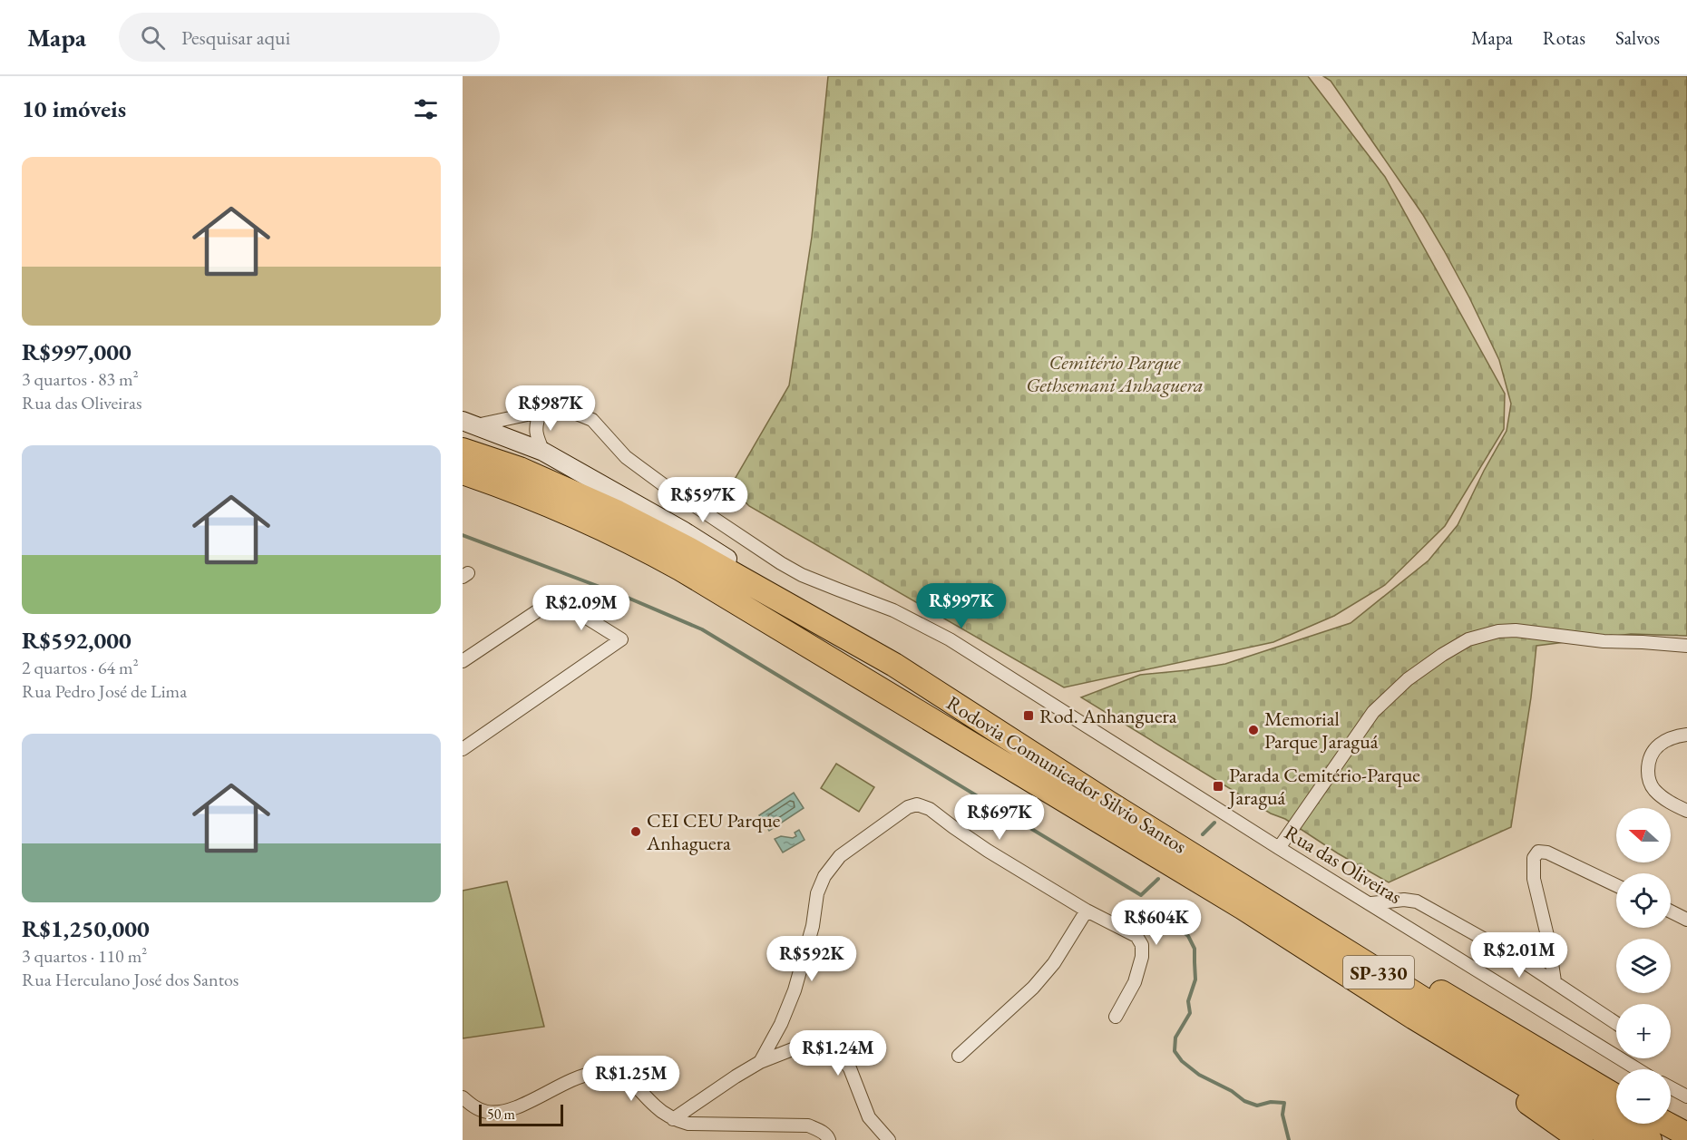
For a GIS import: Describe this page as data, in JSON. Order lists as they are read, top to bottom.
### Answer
{
  "streets": {
    "highway": ["Rodovia Comunicador Silvio Santos", "SP-330"],
    "street": ["Rua das Oliveiras"]
  },
  "parks": ["Cemitério Parque Gethsemani Anhaguera"],
  "places": {
    "transit": ["Rod. Anhanguera", "Parada Cemitério-Parque Jaraguá"],
    "other": ["Memorial Parque Jaraguá", "CEI CEU Parque Anhaguera"]
  },
  "scale_bar": "50 m",
  "north": "left",
  "page": {
    "header": "Mapa",
    "search": "Pesquisar aqui",
    "nav": ["Mapa", "Rotas", "Salvos"],
    "heading": "10 imóveis",
    "list": [
      {
        "name": "R$997,000",
        "note": "3 quartos · 83 m² · Rua das Oliveiras"
      },
      {
        "name": "R$592,000",
        "note": "2 quartos · 64 m² · Rua Pedro José de Lima"
      },
      {
        "name": "R$1,250,000",
        "note": "3 quartos · 110 m² · Rua Herculano José dos Santos"
      }
    ],
    "price": [
      "R$987K",
      "R$597K",
      "R$997K",
      "R$2.09M",
      "R$697K",
      "R$604K",
      "R$2.01M",
      "R$592K",
      "R$1.24M",
      "R$1.25M"
    ],
    "map_buttons": ["+", "−"],
    "scale": "50 m"
  }
}
